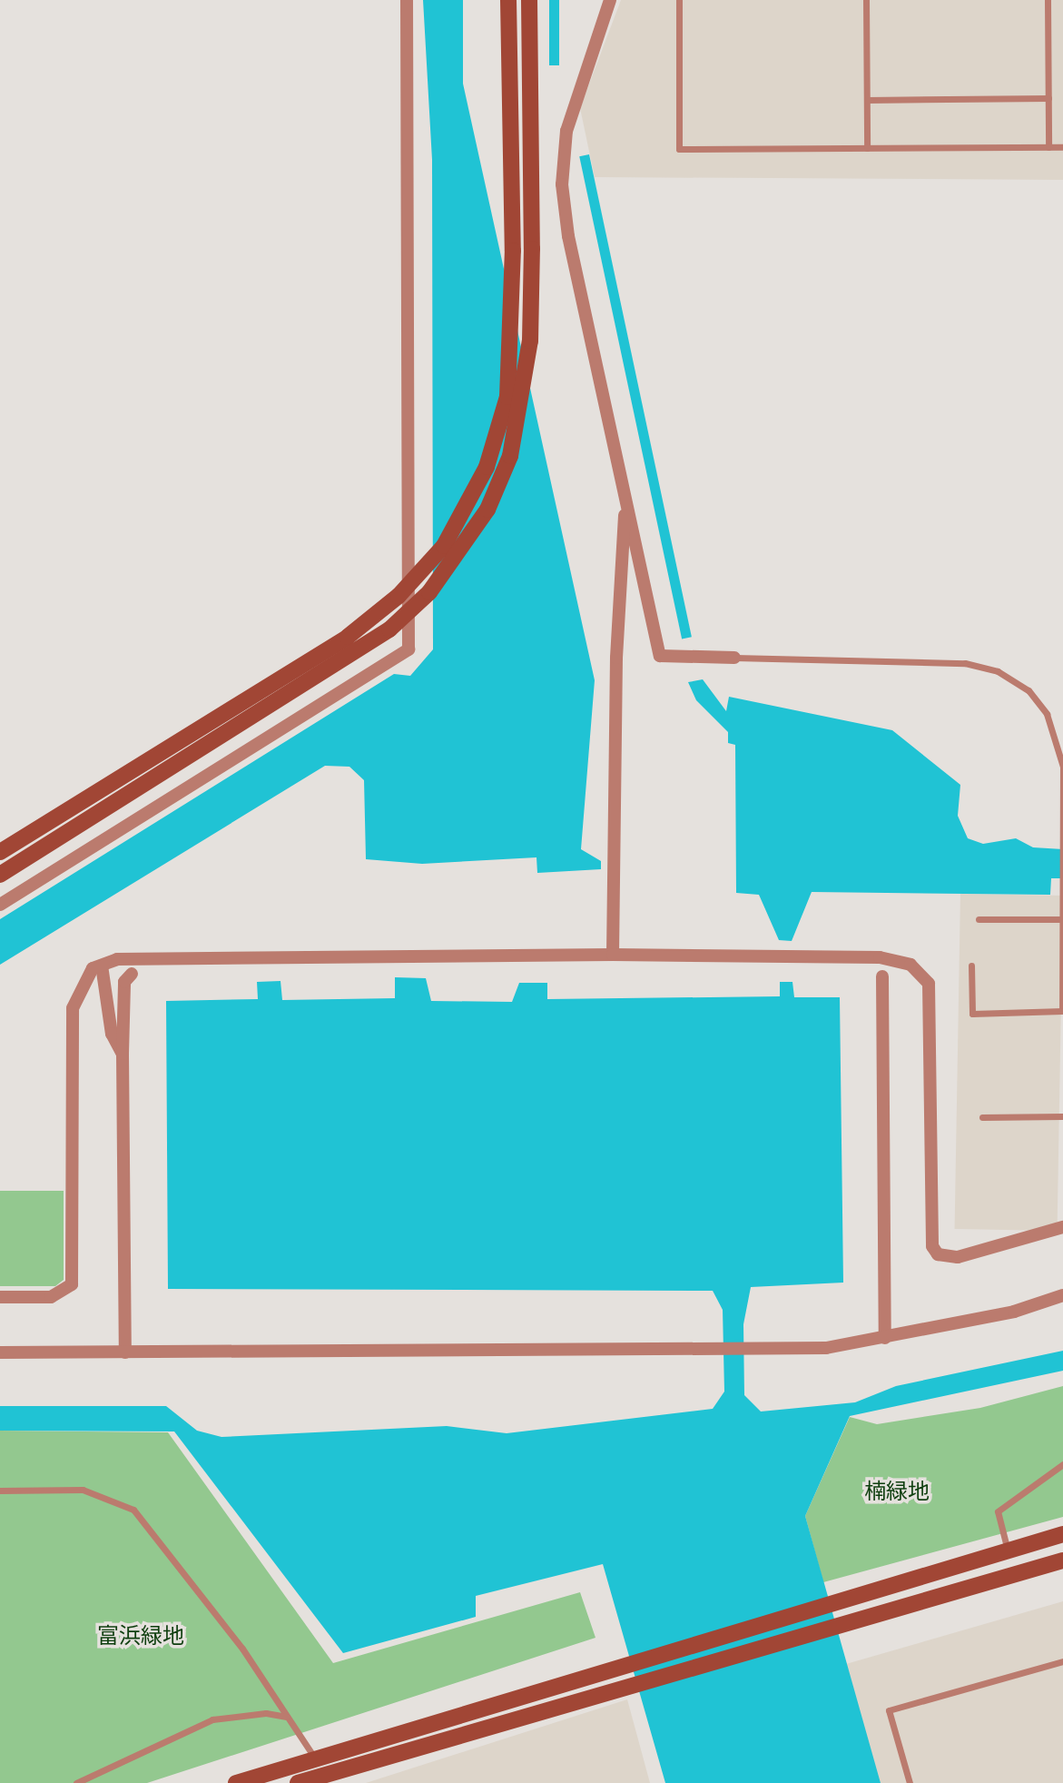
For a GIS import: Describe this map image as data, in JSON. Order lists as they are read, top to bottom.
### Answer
{
  "parks": ["楠緑地", "富浜緑地"]
}
